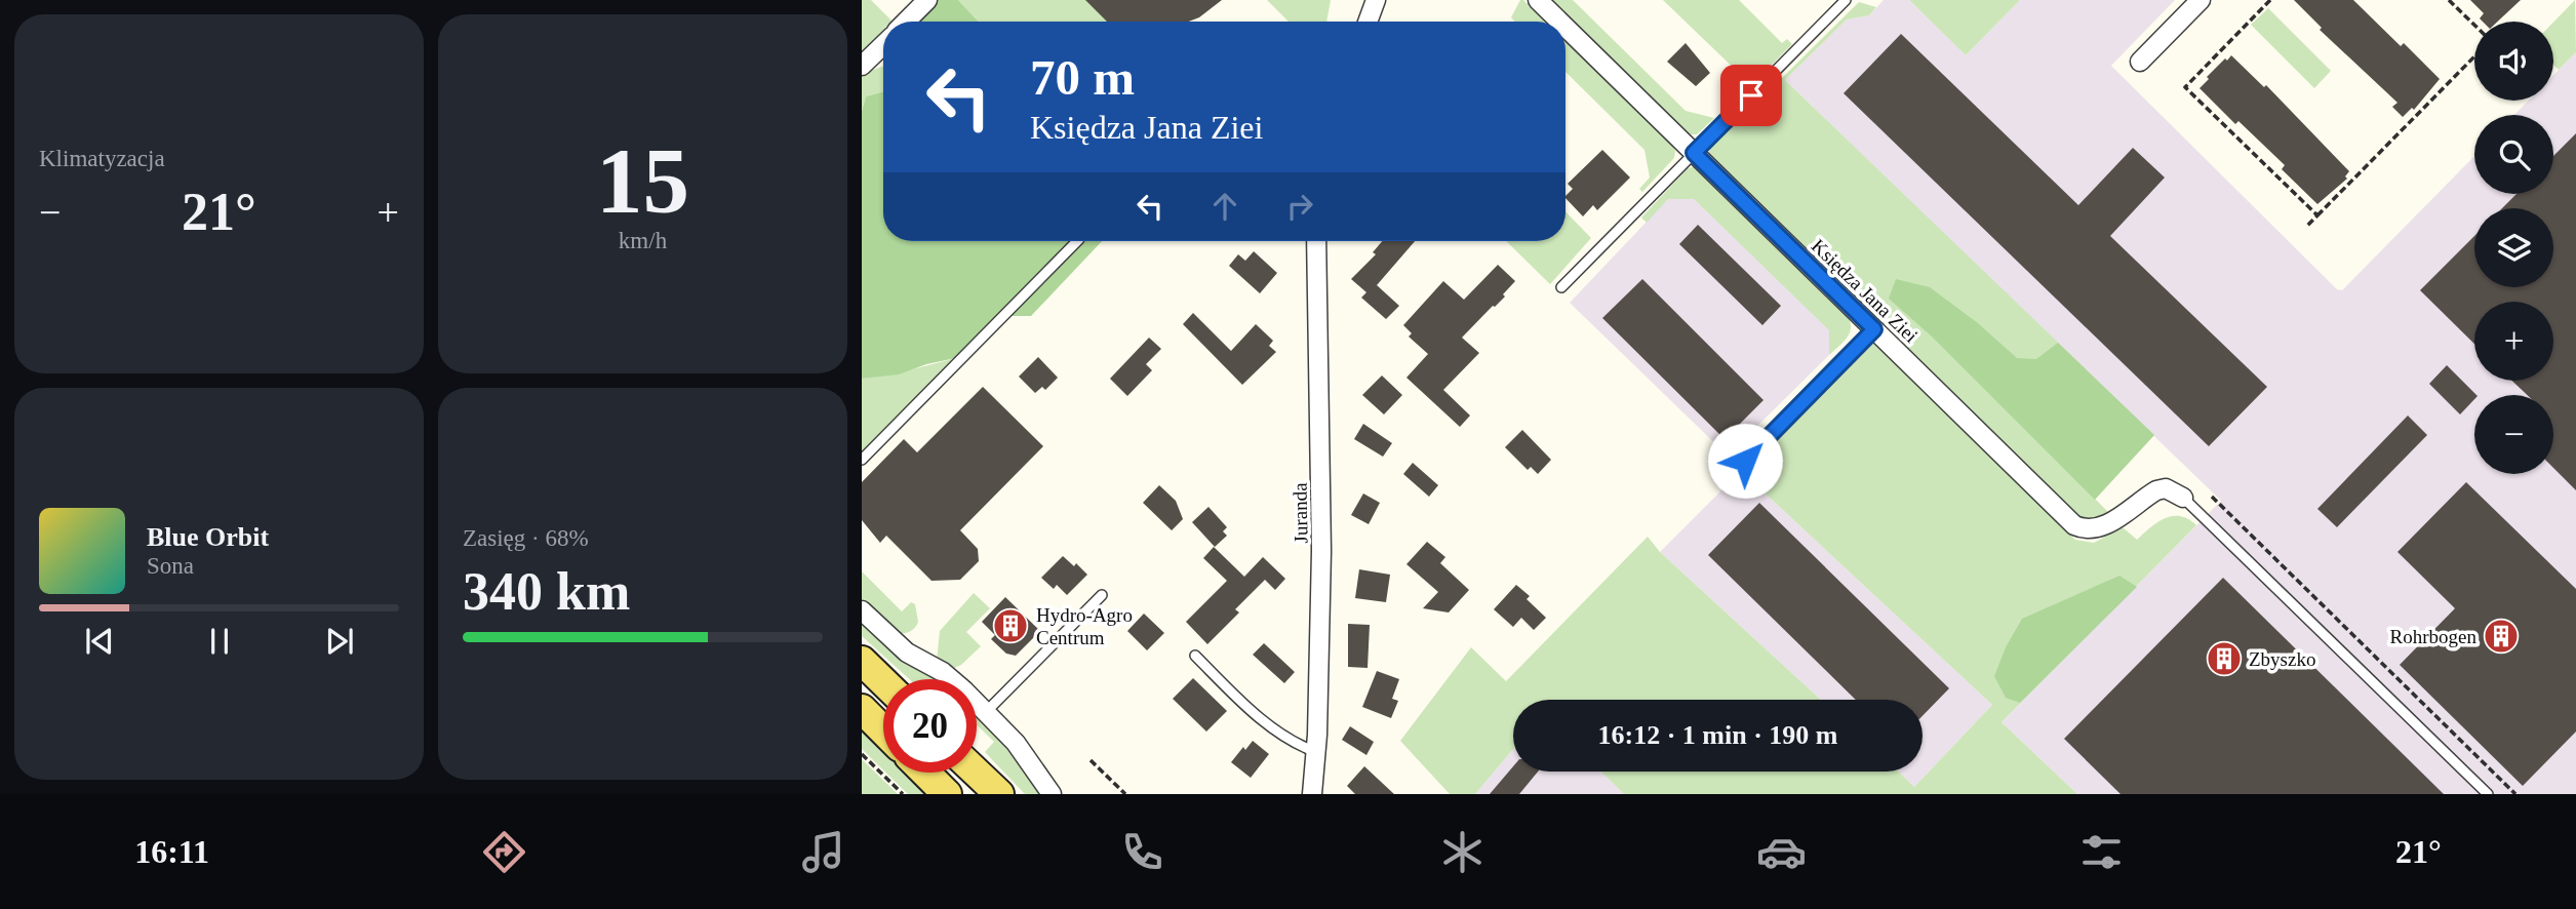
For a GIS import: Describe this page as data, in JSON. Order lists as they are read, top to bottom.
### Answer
{
  "streets": {
    "street": ["Księdza Jana Ziei", "Juranda"]
  },
  "places": {
    "building": ["Hydro-Agro Centrum", "Rohrbogen", "Zbyszko"]
  },
  "page": {
    "tile": [
      "Klimatyzacja",
      ["15", "km/h"],
      ["Zasięg · 68%", "340 km"]
    ],
    "map_buttons": ["+", "−"],
    "turn": ["70 m", "Księdza Jana Ziei"],
    "heat": ["−", "21°", "+"],
    "song": ["Blue Orbit", "Sona"],
    "limit": "20",
    "trip": "16:12 · 1 min · 190 m",
    "tabs": ["16:11", "21°"]
  }
}
